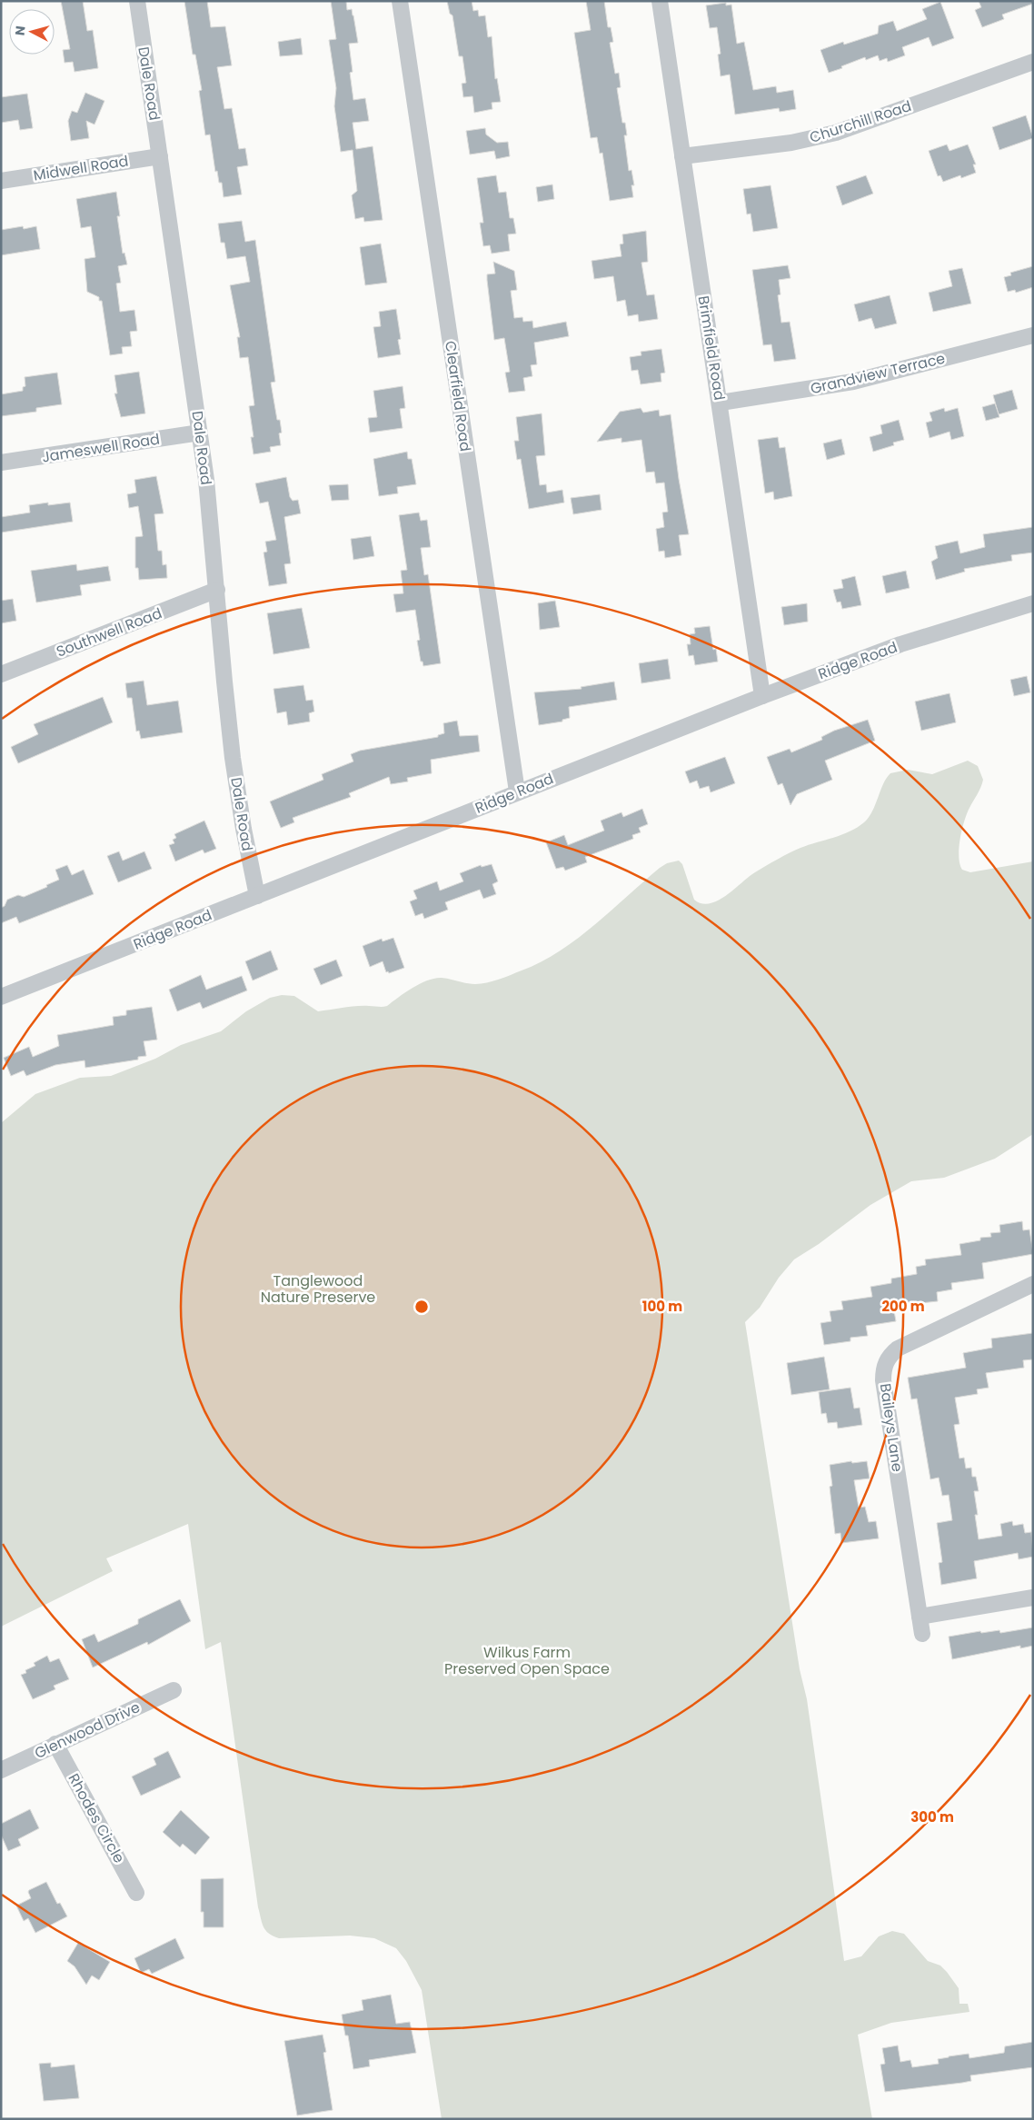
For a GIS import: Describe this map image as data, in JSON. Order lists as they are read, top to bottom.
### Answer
{
  "streets": {
    "street": [
      "Dale Road",
      "Churchill Road",
      "Midwell Road",
      "Brimfield Road",
      "Grandview Terrace",
      "Clearfield Road",
      "Jameswell Road",
      "Southwell Road",
      "Ridge Road",
      "Baileys Lane",
      "Glenwood Drive",
      "Rhodes Circle"
    ]
  },
  "crossings": [
    ["Dale Road", "Midwell Road"],
    ["Dale Road", "Jameswell Road"],
    ["Dale Road", "Southwell Road"],
    ["Dale Road", "Ridge Road"],
    ["Churchill Road", "Brimfield Road"],
    ["Brimfield Road", "Grandview Terrace"],
    ["Brimfield Road", "Ridge Road"],
    ["Clearfield Road", "Ridge Road"],
    ["Glenwood Drive", "Rhodes Circle"]
  ],
  "parks": ["Tanglewood Nature Preserve", "Wilkus Farm Preserved Open Space"],
  "north": "left",
  "rings": ["100 m", "200 m", "300 m"]
}
